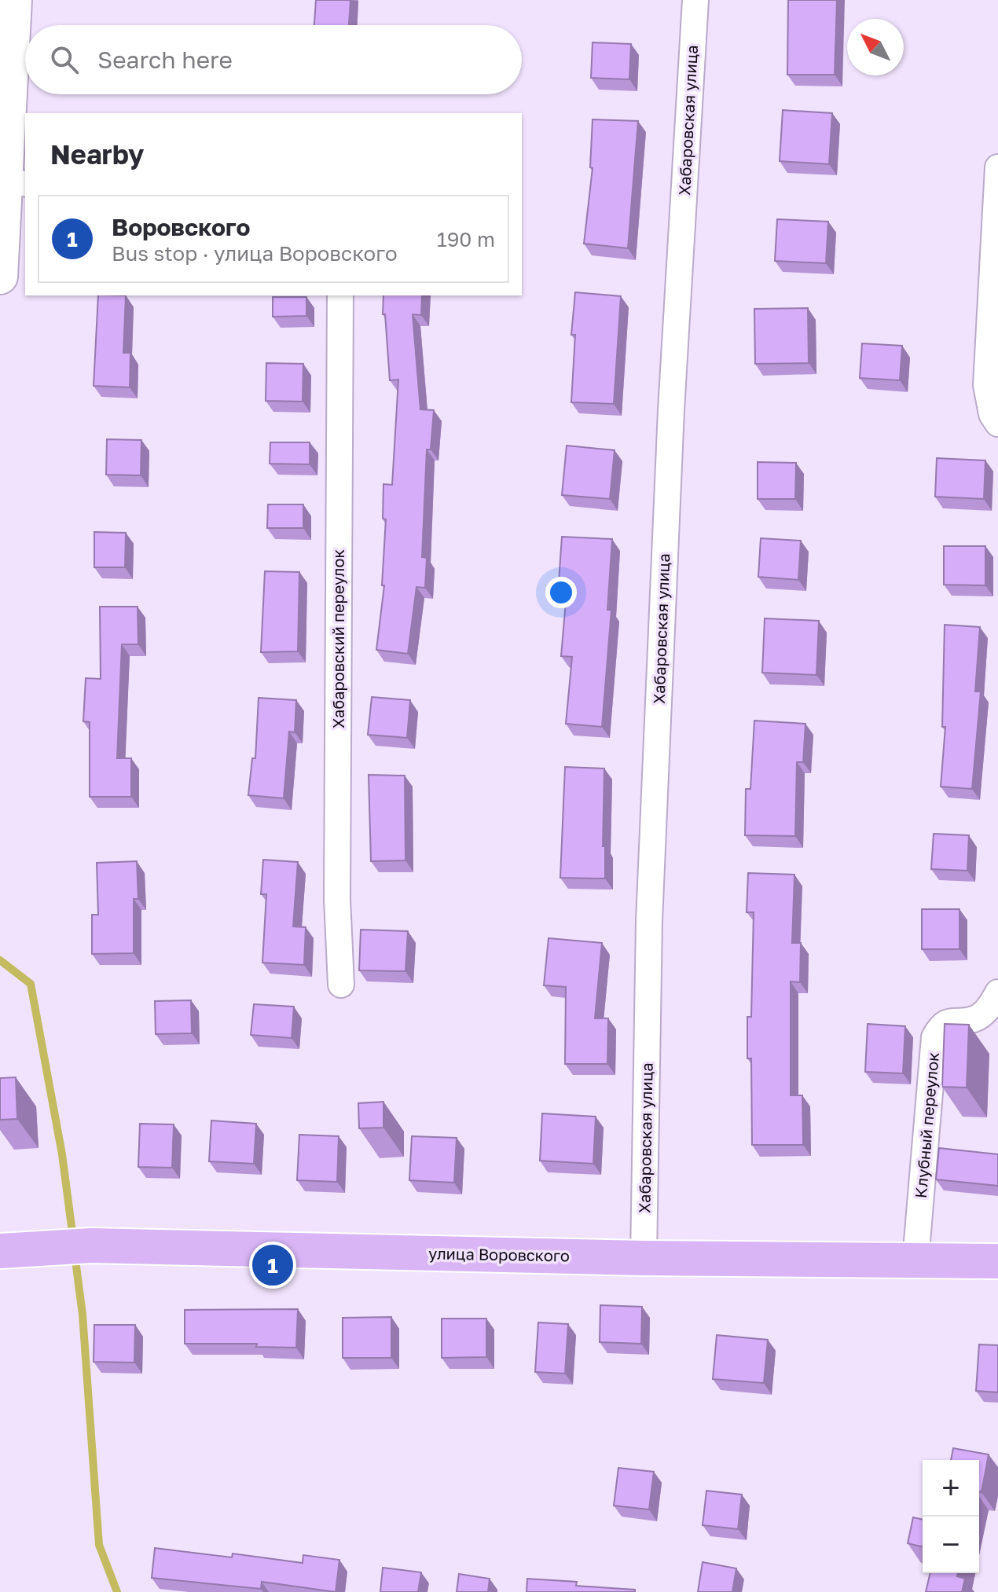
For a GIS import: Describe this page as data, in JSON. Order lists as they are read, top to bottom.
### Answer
{
  "streets": {
    "main road": ["улица Воровского"],
    "street": ["Хабаровская улица", "Хабаровский переулок", "Клубный переулок"]
  },
  "crossings": [
    ["Хабаровская улица", "улица Воровского"],
    ["Клубный переулок", "улица Воровского"]
  ],
  "north": "top left",
  "page": {
    "search": "Search here",
    "heading": "Nearby",
    "list": [
      {
        "mark": "1",
        "name": "Воровского",
        "note": "Bus stop · улица Воровского",
        "value": "190 m"
      }
    ],
    "pins": "1",
    "map_buttons": ["+", "−"]
  }
}
